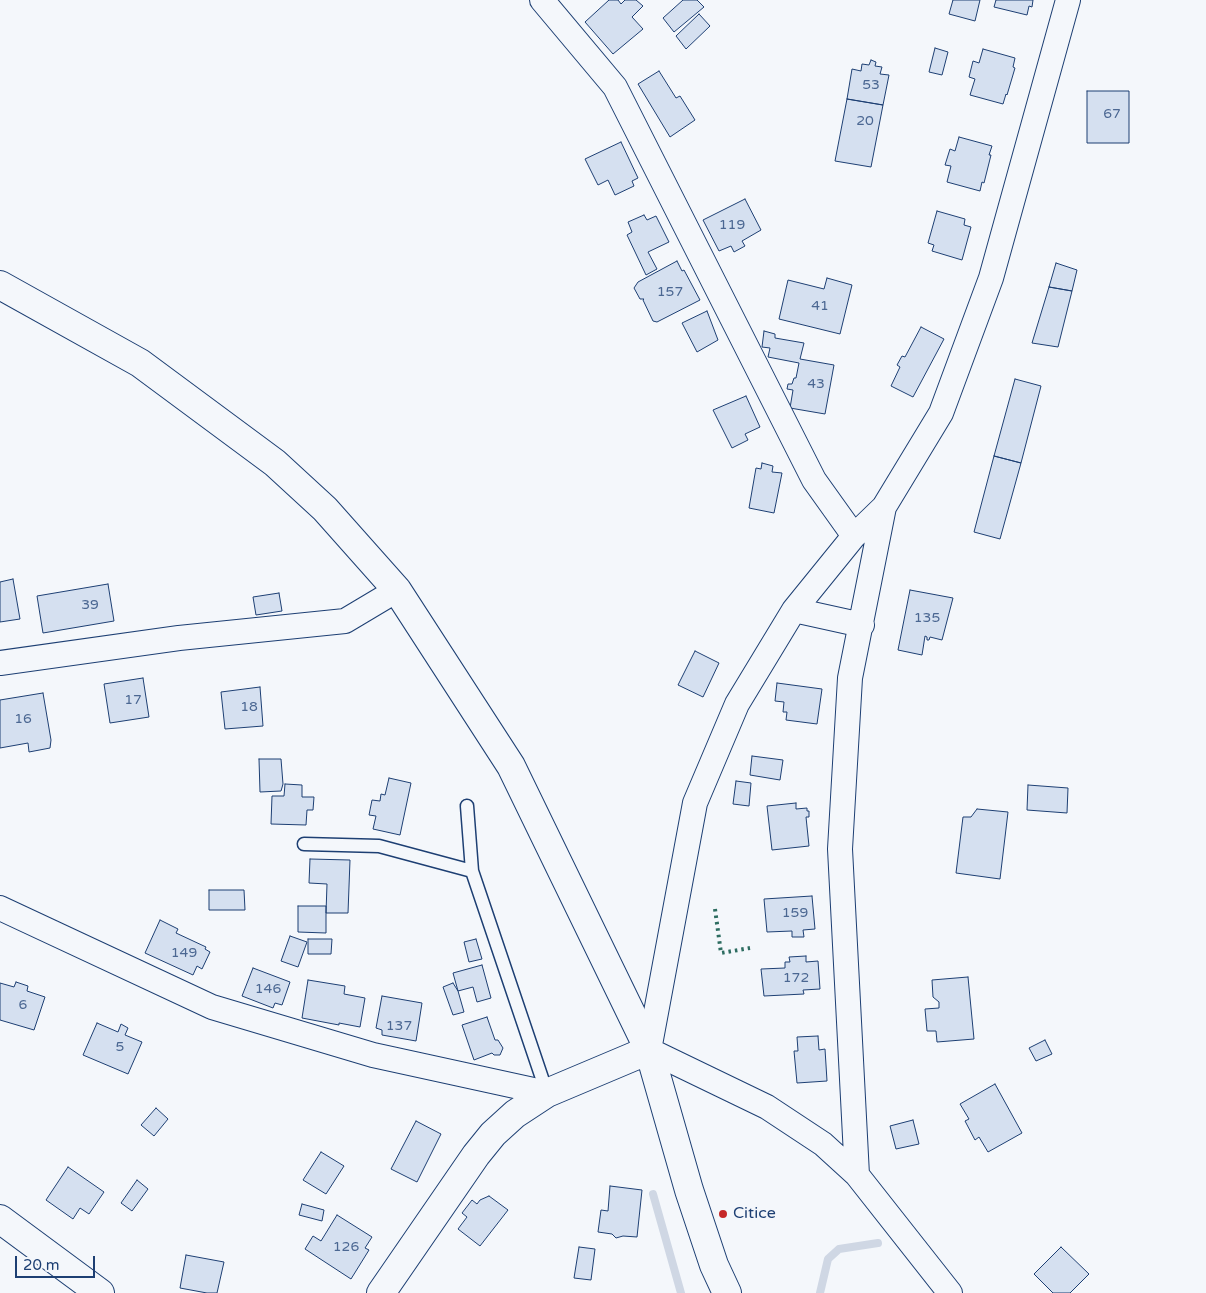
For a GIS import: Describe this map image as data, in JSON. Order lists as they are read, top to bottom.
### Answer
{
  "places": ["Citice"],
  "house_numbers": [
    "53",
    "67",
    "20",
    "119",
    "157",
    "41",
    "43",
    "39",
    "135",
    "17",
    "18",
    "16",
    "159",
    "149",
    "172",
    "146",
    "6",
    "137",
    "5",
    "126"
  ],
  "scale_bar": "20 m"
}
